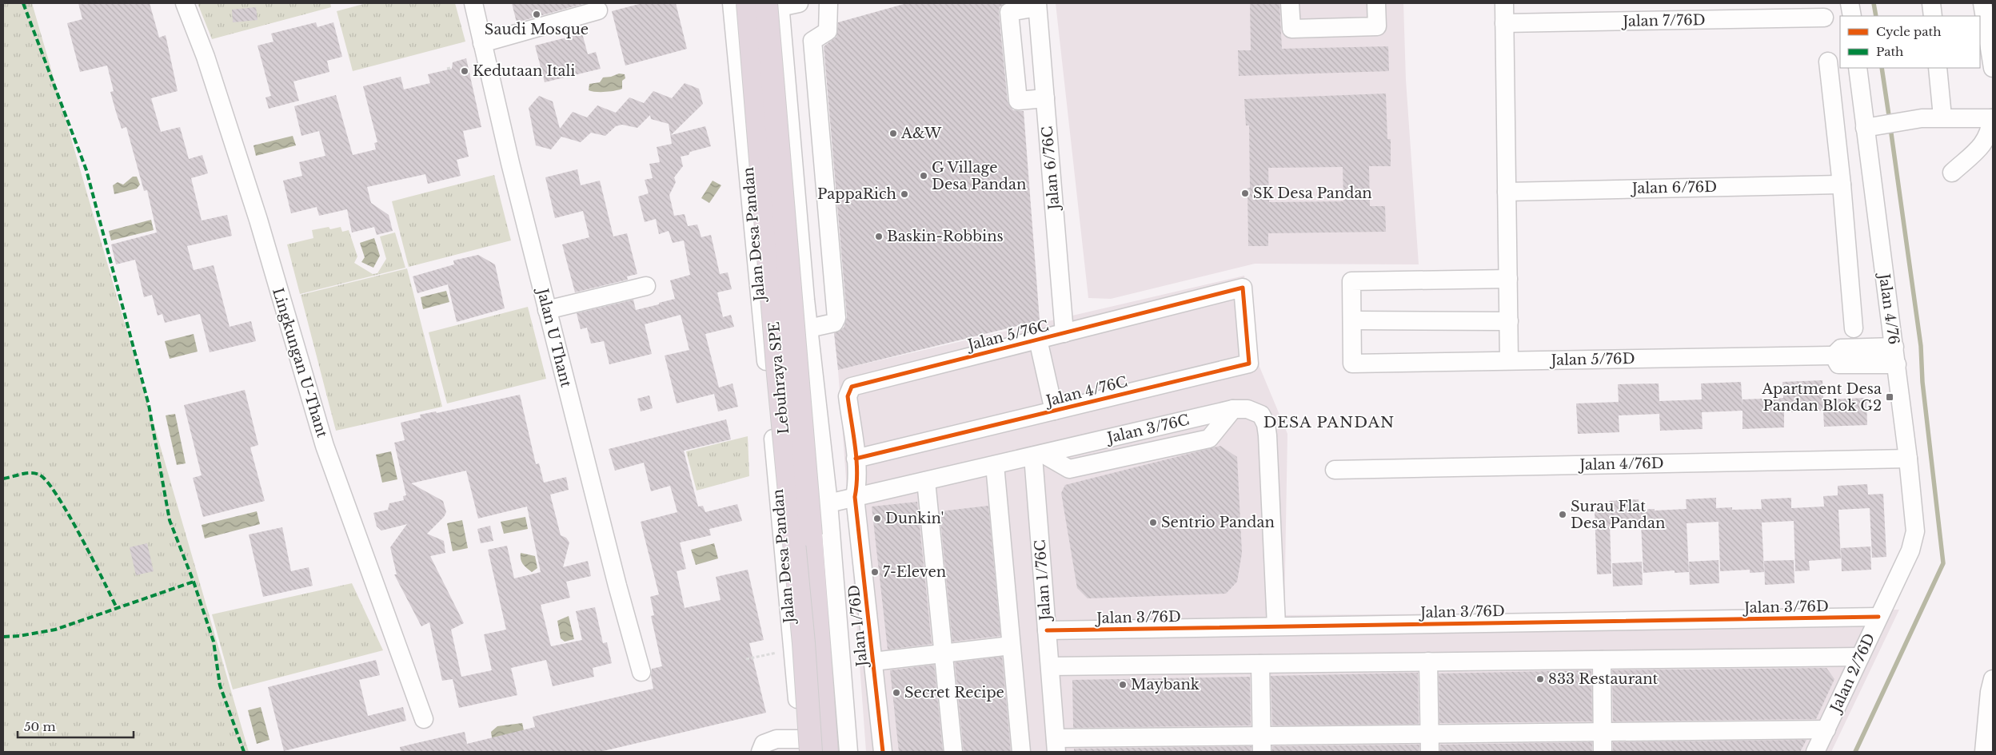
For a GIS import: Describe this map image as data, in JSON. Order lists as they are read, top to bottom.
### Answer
{
  "streets": {
    "highway": ["Lebuhraya SPE"],
    "street": [
      "Jalan 7/76D",
      "Jalan 6/76C",
      "Jalan 6/76D",
      "Jalan Desa Pandan",
      "Jalan 4/76",
      "Jalan 5/76C",
      "Jalan U Thant",
      "Jalan 5/76D",
      "Lingkungan U-Thant",
      "Jalan 4/76C",
      "Jalan 3/76C",
      "Jalan 4/76D",
      "Jalan 1/76C",
      "Jalan 3/76D",
      "Jalan 1/76D",
      "Jalan 2/76D"
    ]
  },
  "crossings": [
    ["Jalan 6/76C", "Jalan 5/76C"],
    ["Jalan Desa Pandan", "Lebuhraya SPE"],
    ["Jalan 4/76", "Jalan 5/76D"],
    ["Jalan 4/76", "Jalan 4/76D"],
    ["Jalan 4/76", "Jalan 2/76D"],
    ["Jalan 5/76C", "Jalan 4/76C"],
    ["Jalan 3/76C", "Jalan 1/76C"],
    ["Jalan 3/76C", "Jalan 3/76D"],
    ["Jalan 3/76C", "Jalan 1/76D"],
    ["Jalan 1/76C", "Jalan 3/76D"],
    ["Jalan 3/76D", "Jalan 2/76D"]
  ],
  "districts": ["DESA PANDAN"],
  "places": {
    "other": [
      "Saudi Mosque",
      "Kedutaan Itali",
      "A&W",
      "G Village Desa Pandan",
      "SK Desa Pandan",
      "PappaRich",
      "Baskin-Robbins",
      "Surau Flat Desa Pandan",
      "Dunkin'",
      "Sentrio Pandan",
      "7-Eleven",
      "833 Restaurant",
      "Maybank",
      "Secret Recipe"
    ],
    "transit": ["Apartment Desa Pandan Blok G2"]
  },
  "legend": ["Cycle path", "Path"],
  "scale_bar": "50 m"
}
